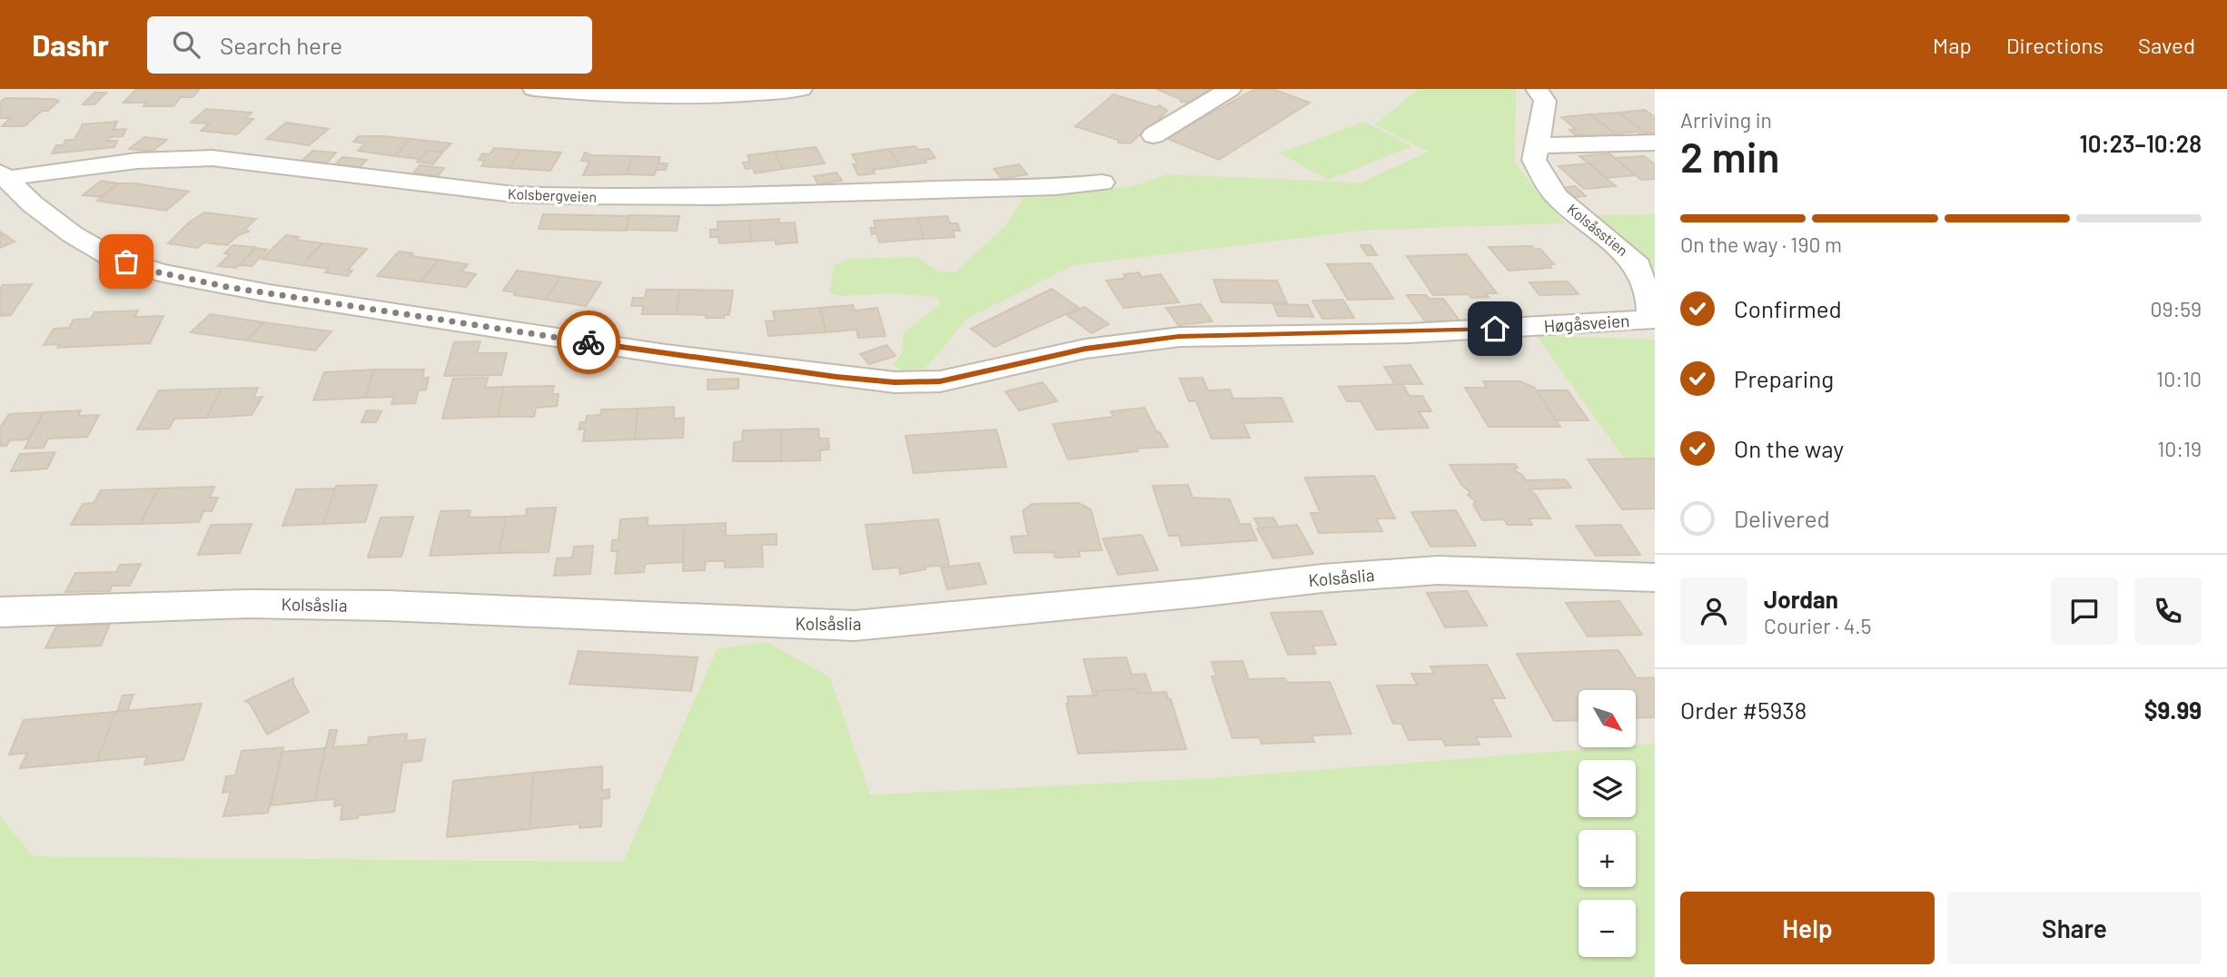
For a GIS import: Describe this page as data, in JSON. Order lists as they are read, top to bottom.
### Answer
{
  "streets": {
    "street": [
      "Kolsbergveien",
      "Kolsåsstien",
      "Høgåsveien",
      "Kolsåslia"
    ]
  },
  "crossings": [
    ["Kolsbergveien", "Høgåsveien"],
    ["Kolsåsstien", "Høgåsveien"]
  ],
  "north": "bottom right",
  "page": {
    "header": "Dashr",
    "search": "Search here",
    "nav": ["Map", "Directions", "Saved"],
    "heading": ["2 min", "Arriving in", "10:23–10:28"],
    "panel": [
      "Jordan",
      "Courier · 4.5",
      "Order #5938",
      "$9.99"
    ],
    "bar": "On the way · 190 m",
    "list": [
      ["Confirmed", "09:59"],
      ["Preparing", "10:10"],
      ["On the way", "10:19"],
      "Delivered"
    ],
    "map_buttons": ["+", "−"],
    "buttons": ["Help", "Share"]
  }
}
